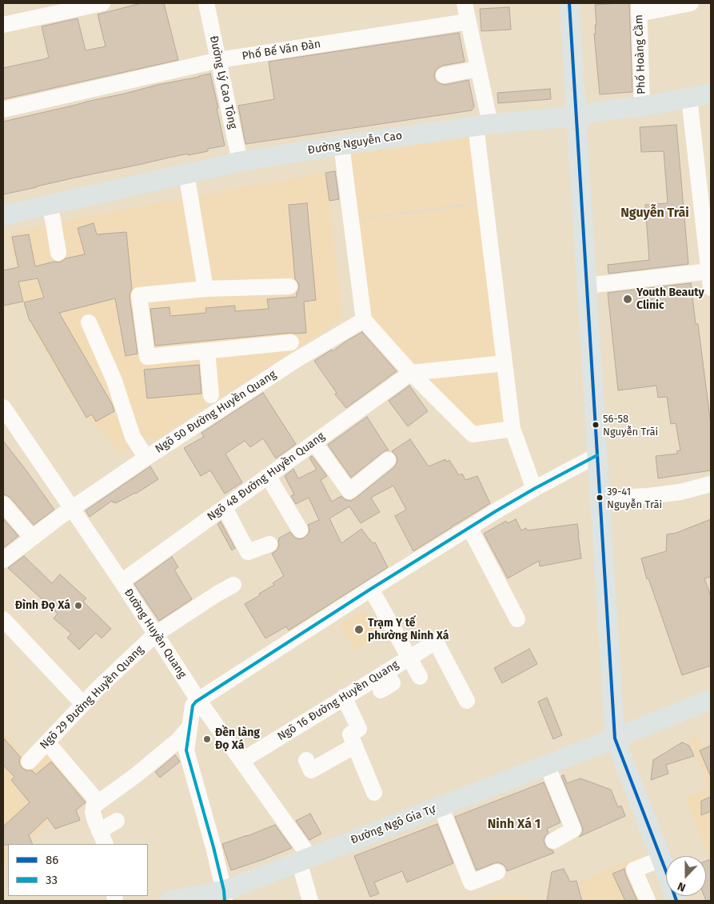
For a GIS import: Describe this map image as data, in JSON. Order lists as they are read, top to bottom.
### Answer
{
  "streets": {
    "main road": ["Đường Nguyễn Cao", "Đường Ngô Gia Tự"],
    "street": [
      "Phố Bế Văn Đàn",
      "Phố Hoàng Cầm",
      "Đường Lý Cao Tông",
      "Ngõ 50 Đường Huyền Quang",
      "Ngõ 48 Đường Huyền Quang",
      "Đường Huyền Quang",
      "Ngõ 29 Đường Huyền Quang",
      "Ngõ 16 Đường Huyền Quang"
    ]
  },
  "crossings": [
    ["Phố Bế Văn Đàn", "Đường Lý Cao Tông"],
    ["Phố Hoàng Cầm", "Đường Nguyễn Cao"],
    ["Đường Lý Cao Tông", "Đường Nguyễn Cao"],
    ["Ngõ 50 Đường Huyền Quang", "Đường Huyền Quang"],
    ["Ngõ 48 Đường Huyền Quang", "Đường Huyền Quang"],
    ["Đường Huyền Quang", "Ngõ 29 Đường Huyền Quang"],
    ["Đường Huyền Quang", "Ngõ 16 Đường Huyền Quang"],
    ["Đường Huyền Quang", "Đường Ngô Gia Tự"]
  ],
  "districts": ["Nguyễn Trãi", "Ninh Xá 1"],
  "places": [
    "Youth Beauty Clinic",
    "56-58 Nguyễn Trãi",
    "39-41 Nguyễn Trãi",
    "Đình Đọ Xá",
    "Trạm Y tế phường Ninh Xá",
    "Đền làng Đọ Xá"
  ],
  "lines": ["transit line 86", "transit line 33"],
  "legend": ["86", "33"],
  "north": "bottom"
}
